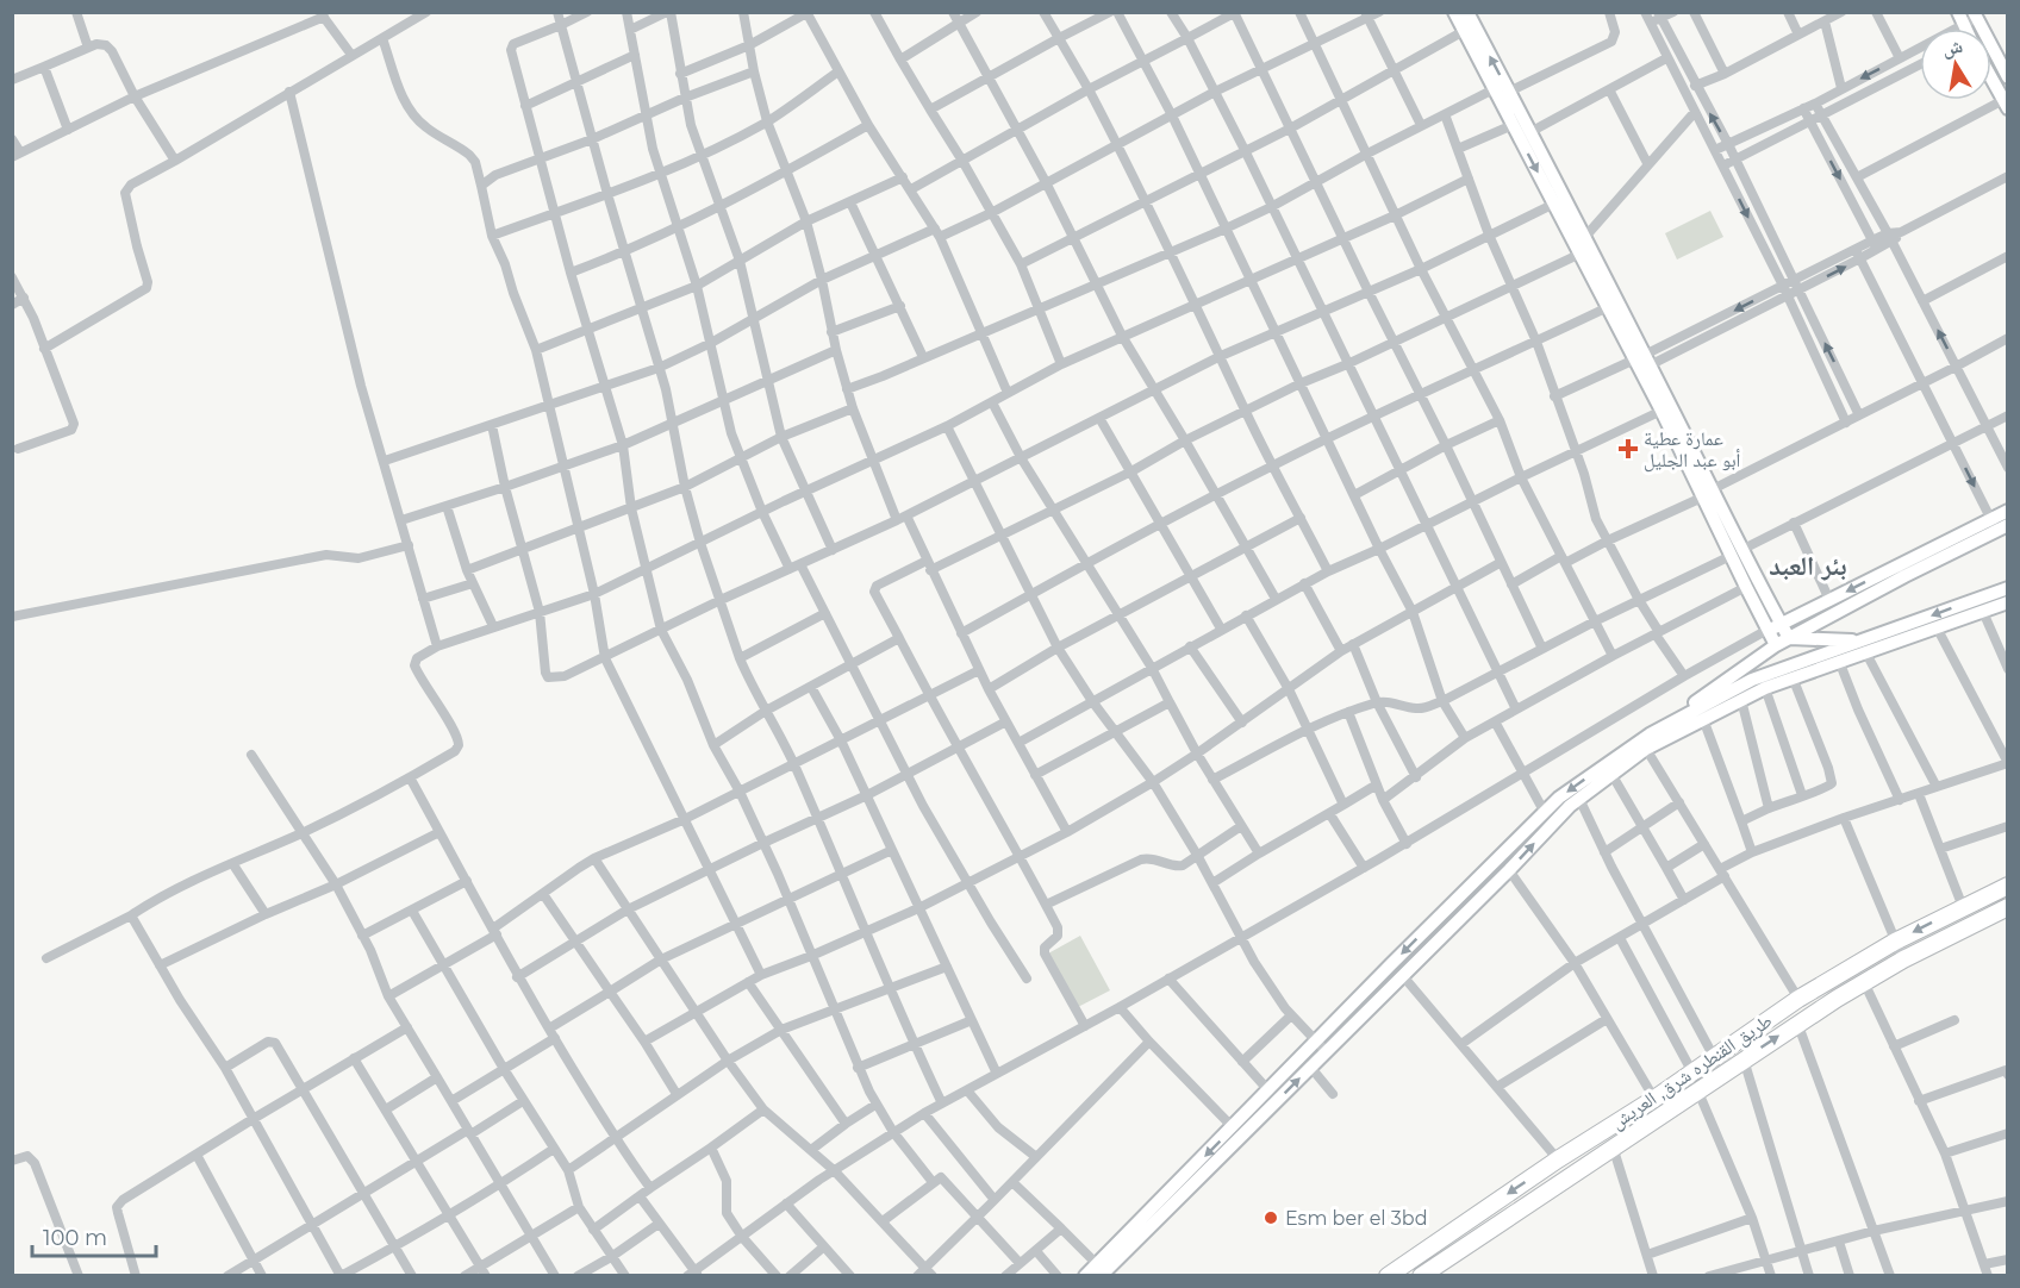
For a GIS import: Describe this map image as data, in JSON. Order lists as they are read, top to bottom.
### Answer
{
  "streets": {
    "highway": ["طريق القنطره شرق, العريش"]
  },
  "districts": ["بئر العبد"],
  "places": {
    "health": ["عمارة عطية أبو عبد الجليل"],
    "other": ["Esm ber el 3bd"]
  },
  "scale_bar": "100 m",
  "north": "top"
}
